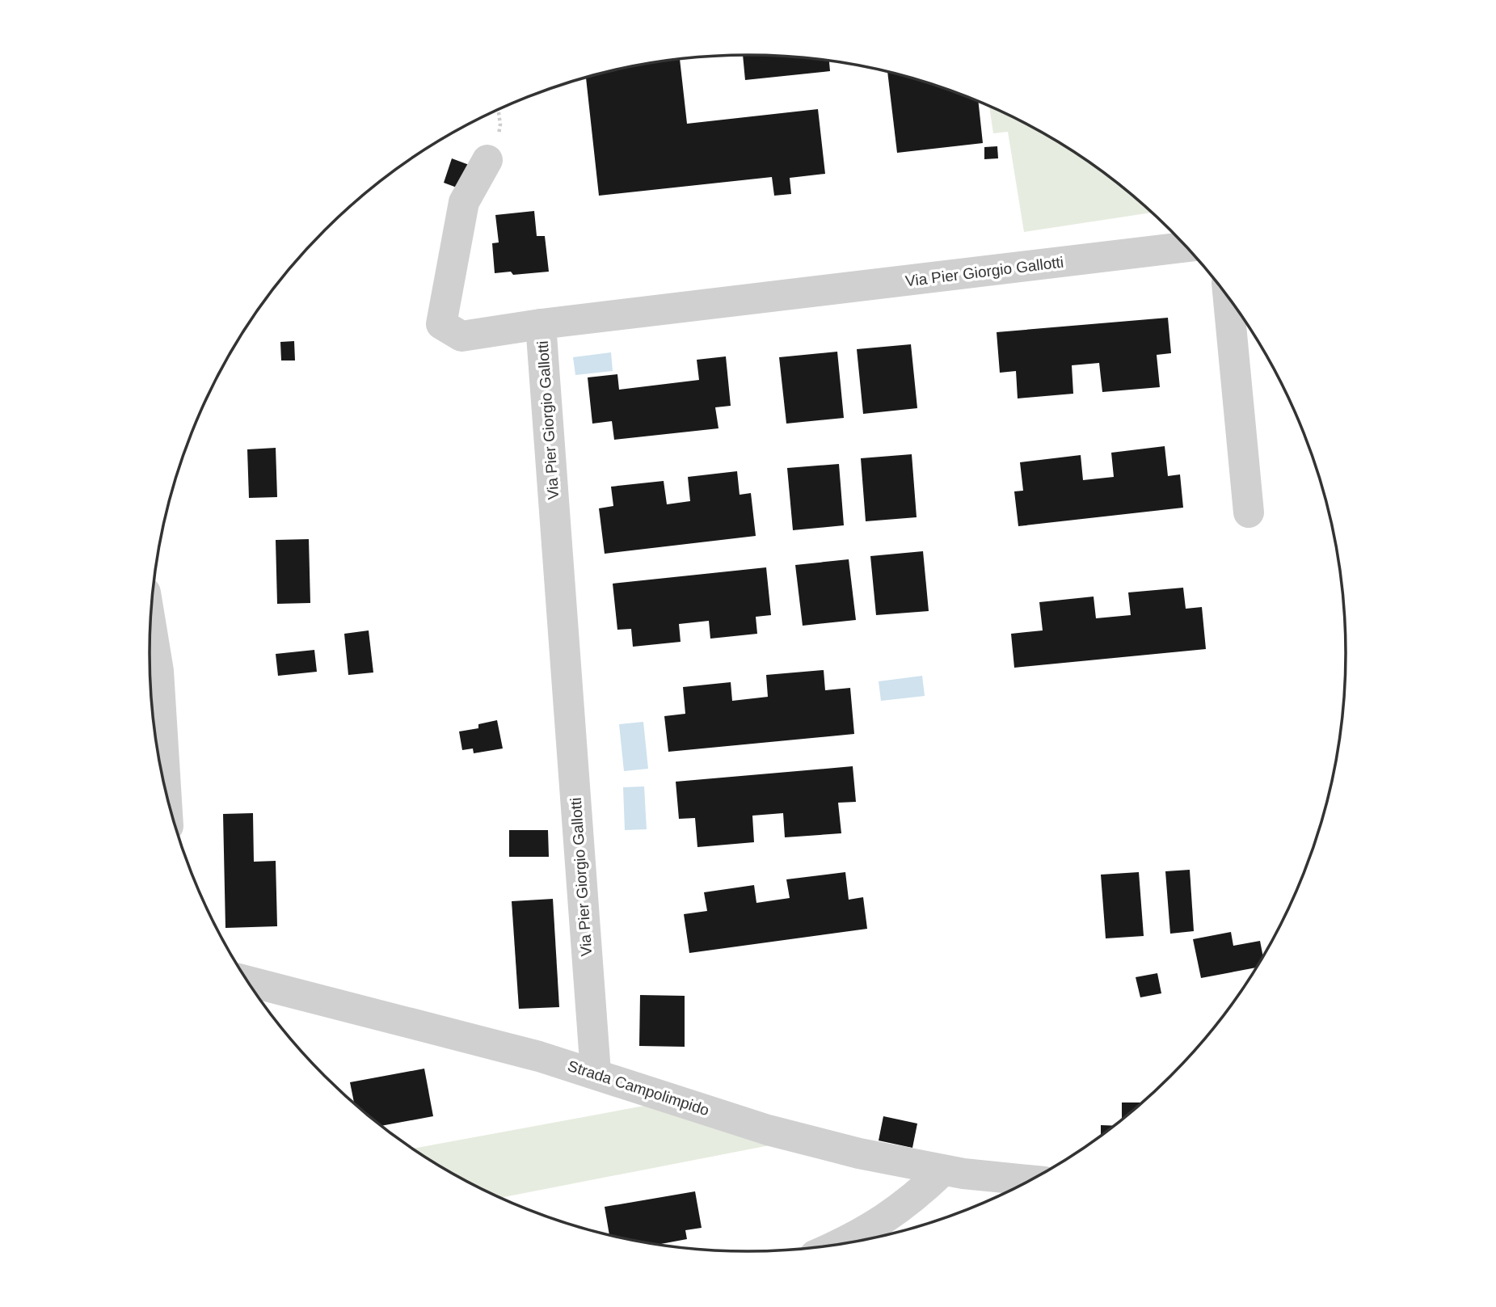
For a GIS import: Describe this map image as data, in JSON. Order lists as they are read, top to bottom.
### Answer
{
  "streets": {
    "street": ["Via Pier Giorgio Gallotti", "Strada Campolimpido"]
  },
  "crossings": [
    ["Via Pier Giorgio Gallotti", "Strada Campolimpido"]
  ]
}
